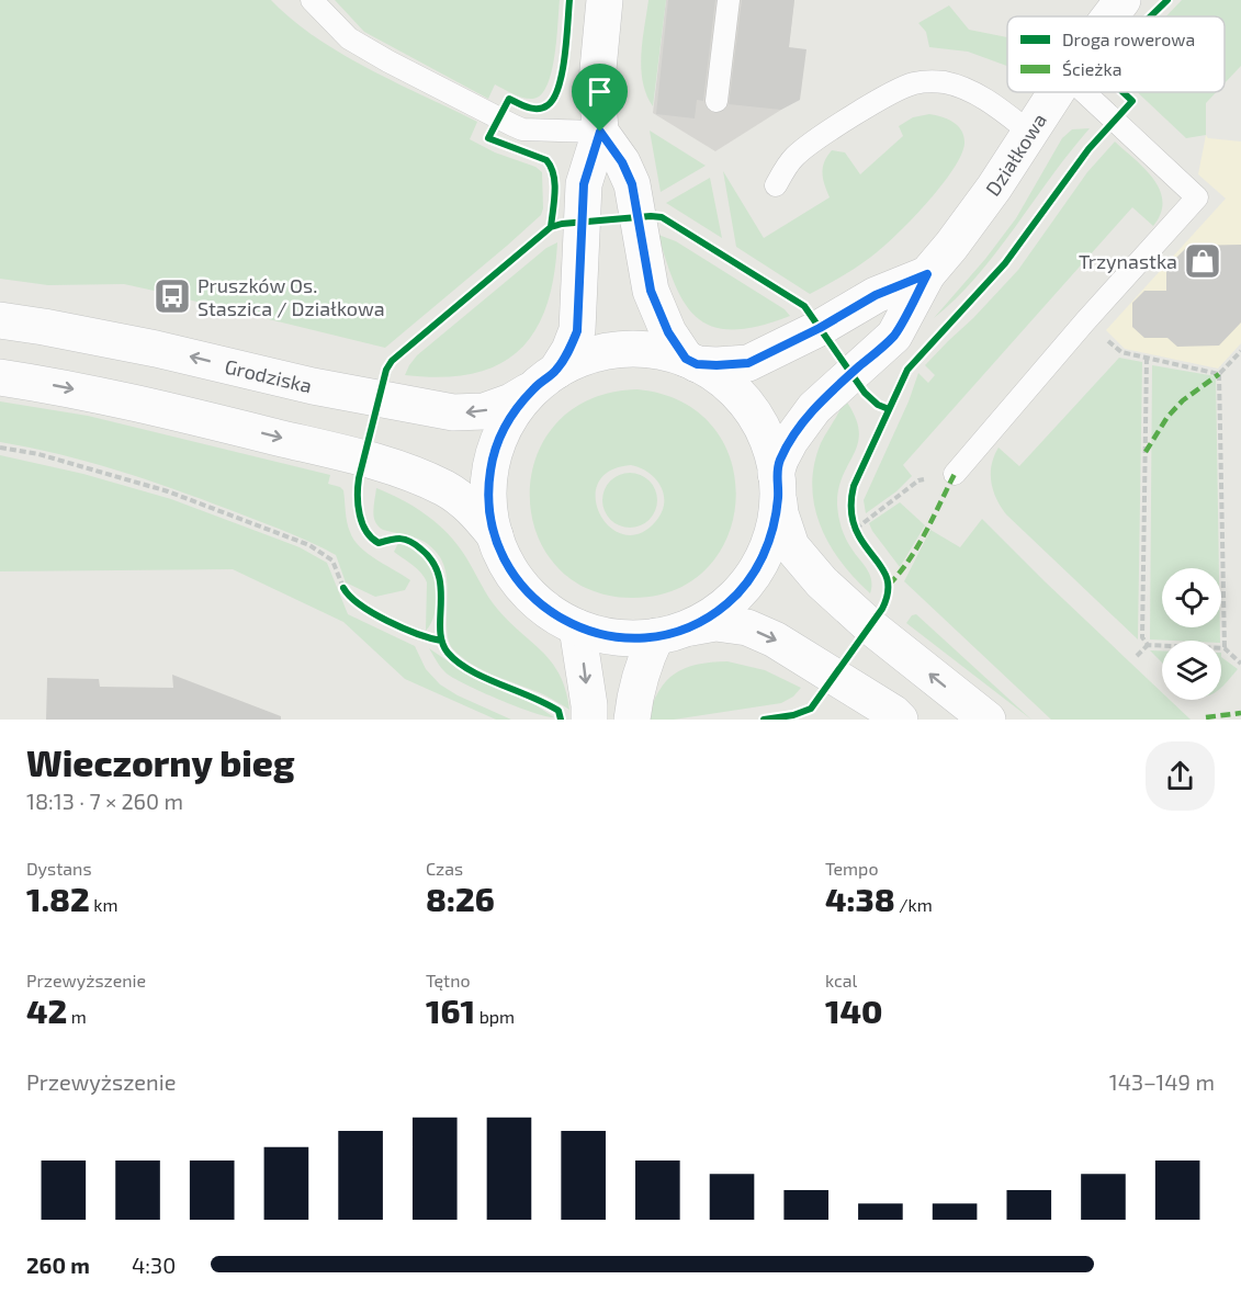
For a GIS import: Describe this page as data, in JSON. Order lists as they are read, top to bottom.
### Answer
{
  "streets": {
    "main road": ["Działkowa", "Grodziska"]
  },
  "crossings": [
    ["Działkowa", "Grodziska"]
  ],
  "places": {
    "shop": ["Trzynastka"],
    "bus stop": ["Pruszków Os. Staszica / Działkowa"]
  },
  "legend": ["Droga rowerowa", "Ścieżka"],
  "page": {
    "heading": ["Wieczorny bieg", "18:13 · 7 × 260 m"],
    "stats": [
      ["Dystans", "1.82 km"],
      ["Czas", "8:26"],
      ["Tempo", "4:38 /km"],
      ["Przewyższenie", "42 m"],
      ["Tętno", "161 bpm"],
      ["kcal", "140"]
    ],
    "chart": ["Przewyższenie", "143–149 m"],
    "list": [
      {
        "name": "260 m",
        "note": "4:30"
      }
    ]
  }
}
